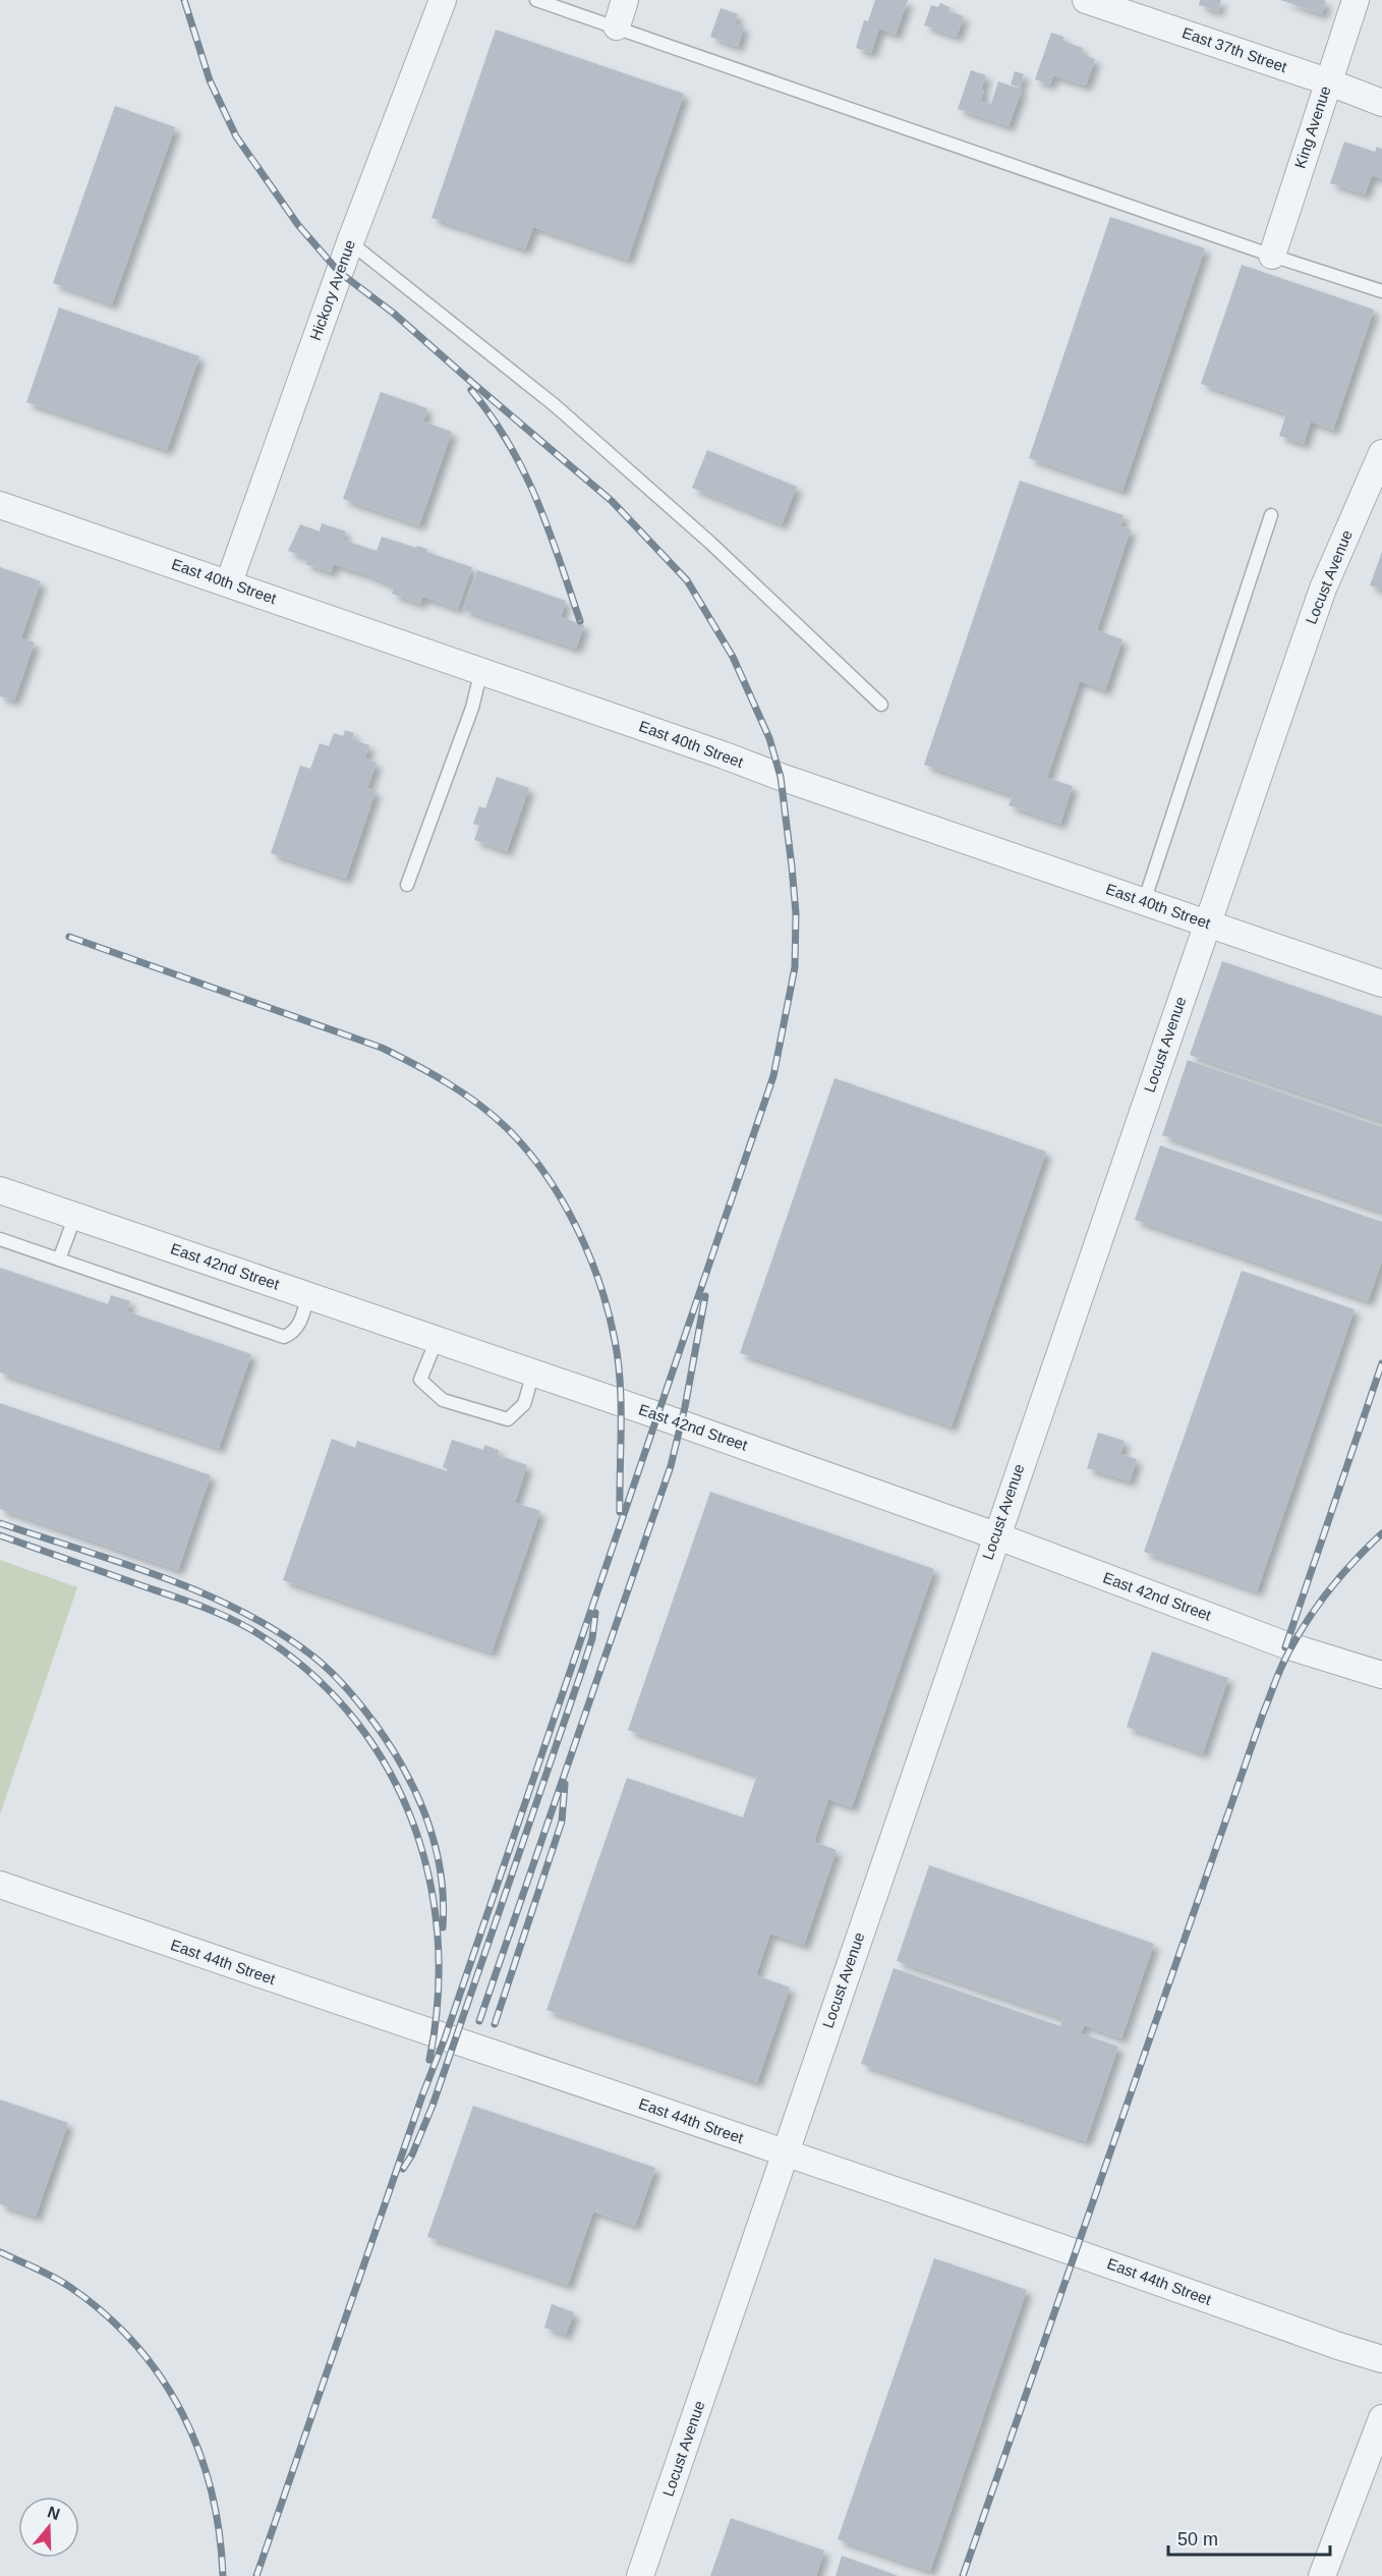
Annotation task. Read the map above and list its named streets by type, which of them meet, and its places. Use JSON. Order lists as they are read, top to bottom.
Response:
{
  "streets": {
    "street": [
      "East 37th Street",
      "King Avenue",
      "Hickory Avenue",
      "Locust Avenue",
      "East 40th Street",
      "East 42nd Street",
      "East 44th Street"
    ]
  },
  "crossings": [
    ["East 37th Street", "King Avenue"],
    ["Hickory Avenue", "East 40th Street"],
    ["Locust Avenue", "East 40th Street"],
    ["Locust Avenue", "East 42nd Street"],
    ["Locust Avenue", "East 44th Street"]
  ],
  "scale_bar": "50 m",
  "north": "top"
}
